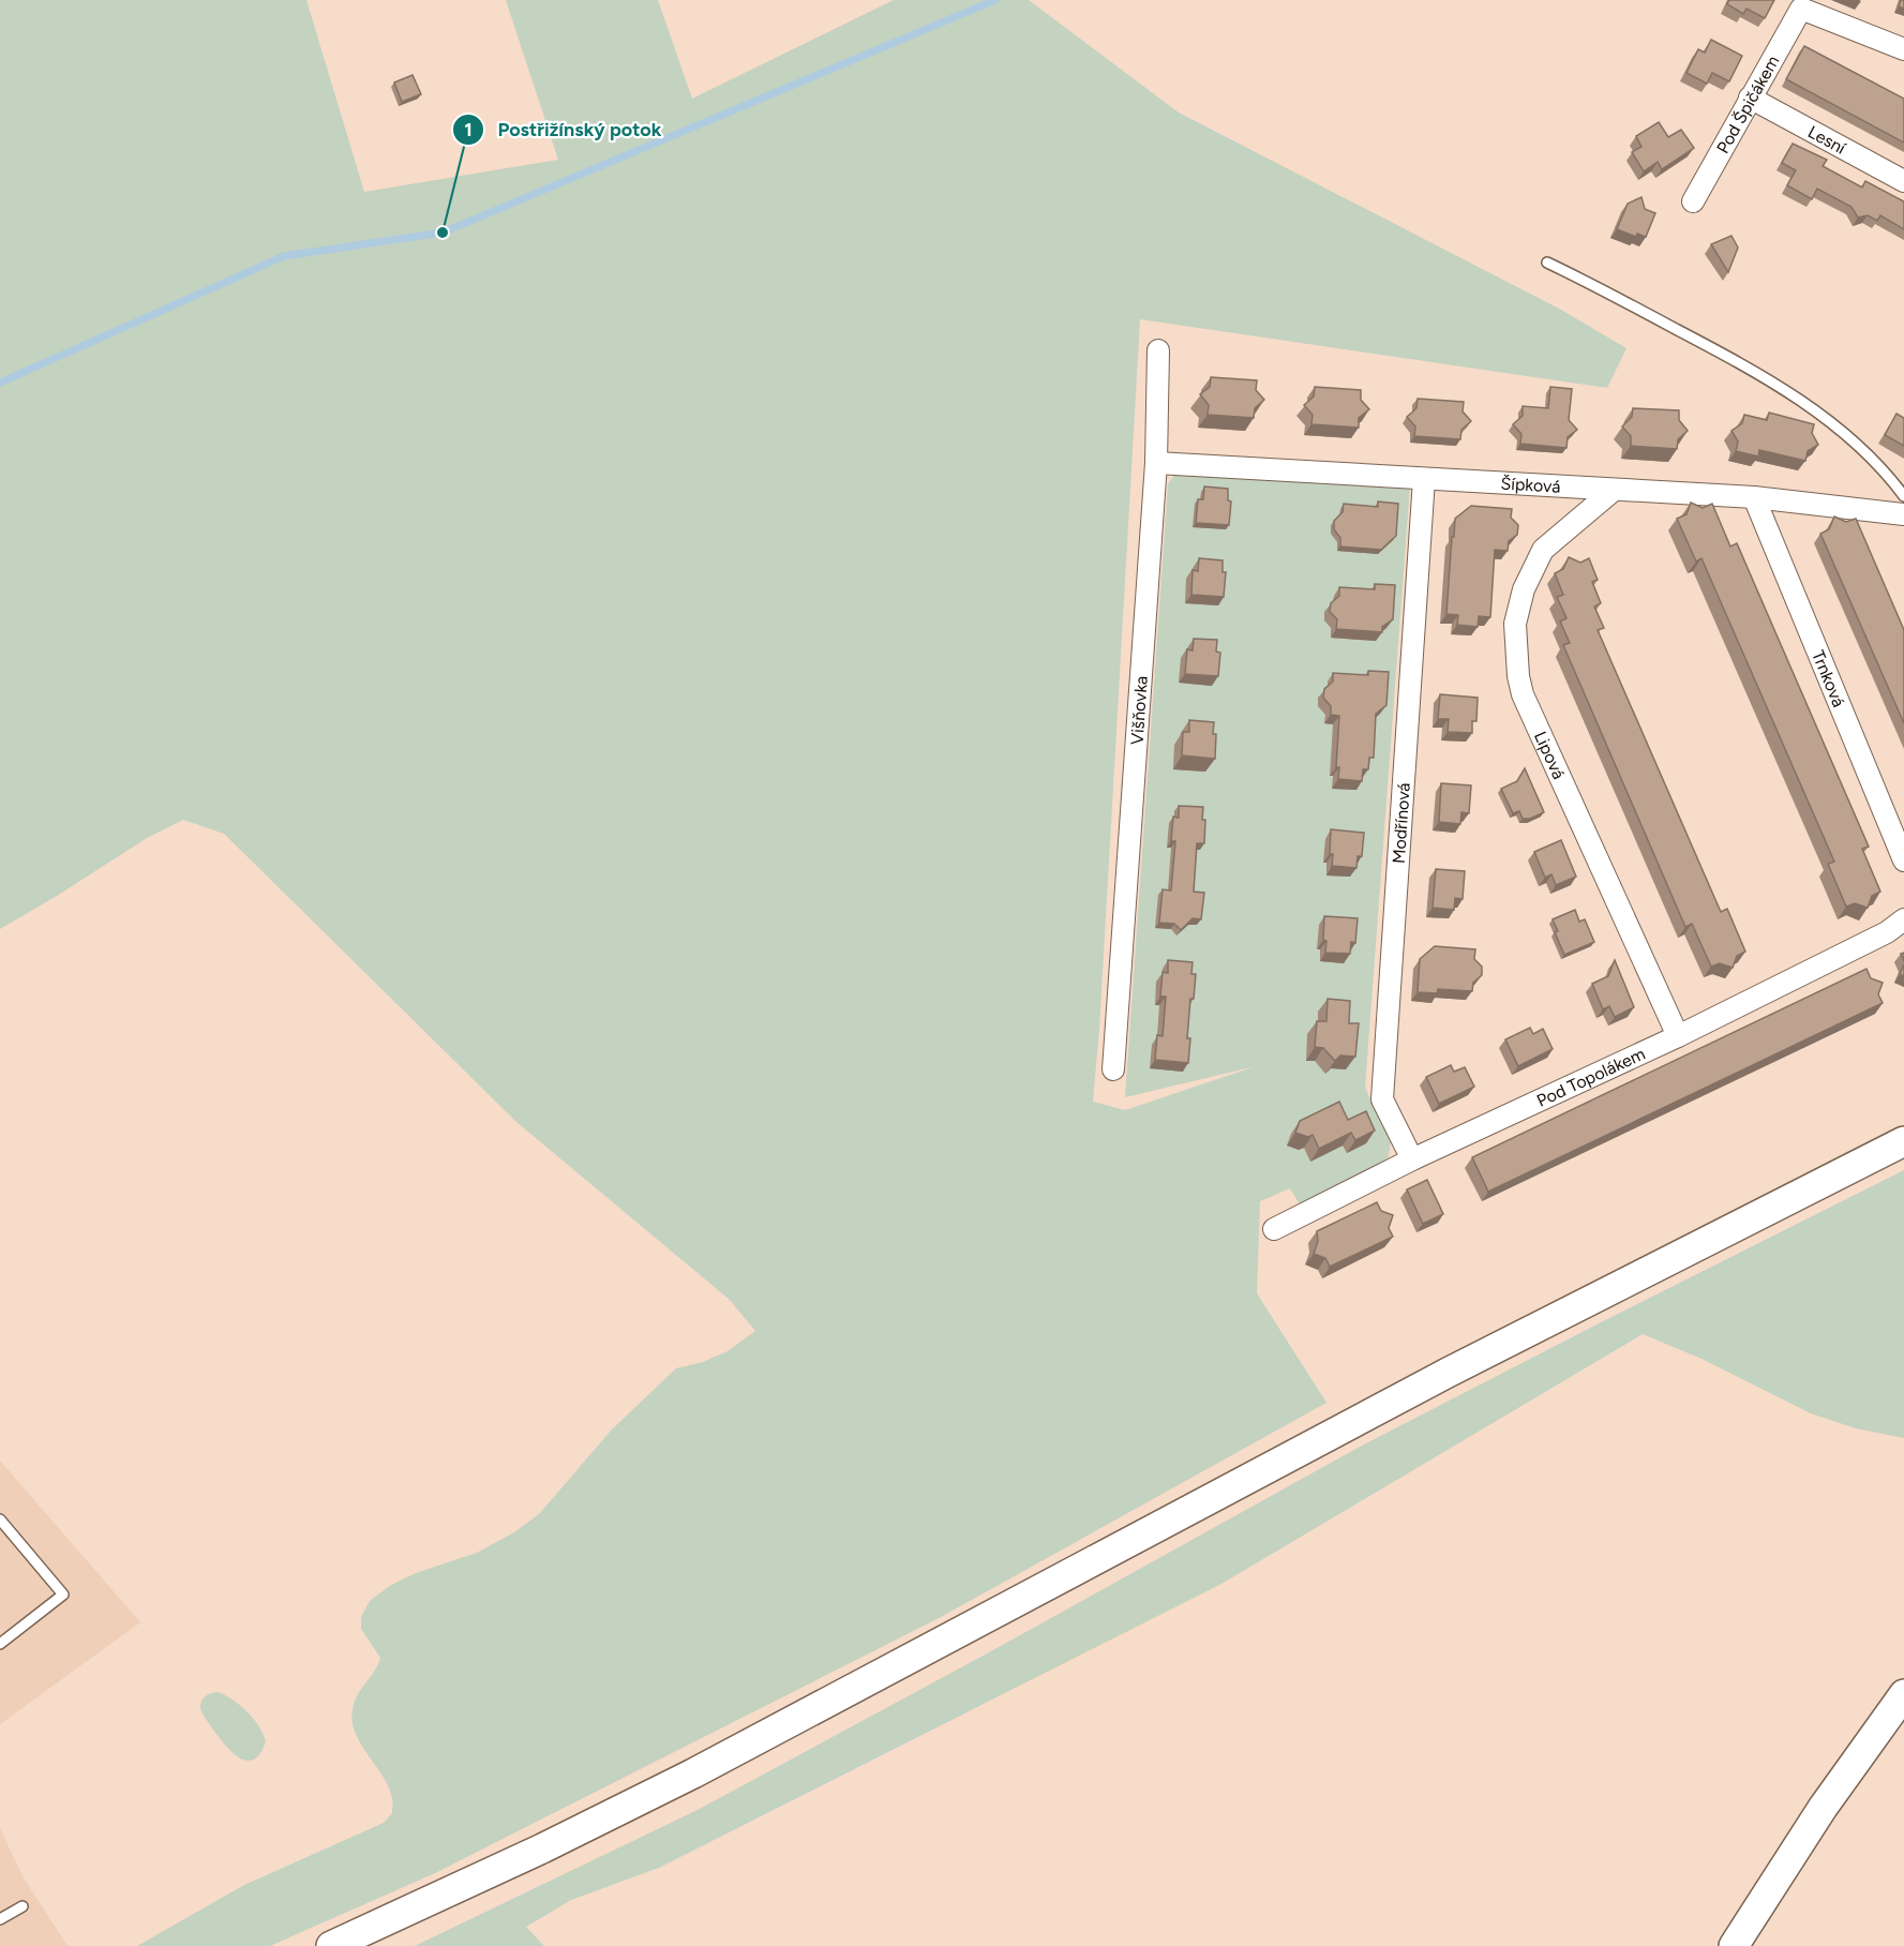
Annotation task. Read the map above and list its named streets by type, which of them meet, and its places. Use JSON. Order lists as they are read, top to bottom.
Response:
{
  "streets": {
    "street": [
      "Pod Špičákem",
      "Lesní",
      "Šípková",
      "Trnková",
      "Višňovka",
      "Lipová",
      "Modřínová",
      "Pod Topolákem"
    ]
  },
  "crossings": [
    ["Pod Špičákem", "Lesní"],
    ["Šípková", "Trnková"],
    ["Šípková", "Višňovka"],
    ["Šípková", "Lipová"],
    ["Šípková", "Modřínová"],
    ["Lipová", "Pod Topolákem"],
    ["Modřínová", "Pod Topolákem"]
  ],
  "places": ["Postřižínský potok"]
}
